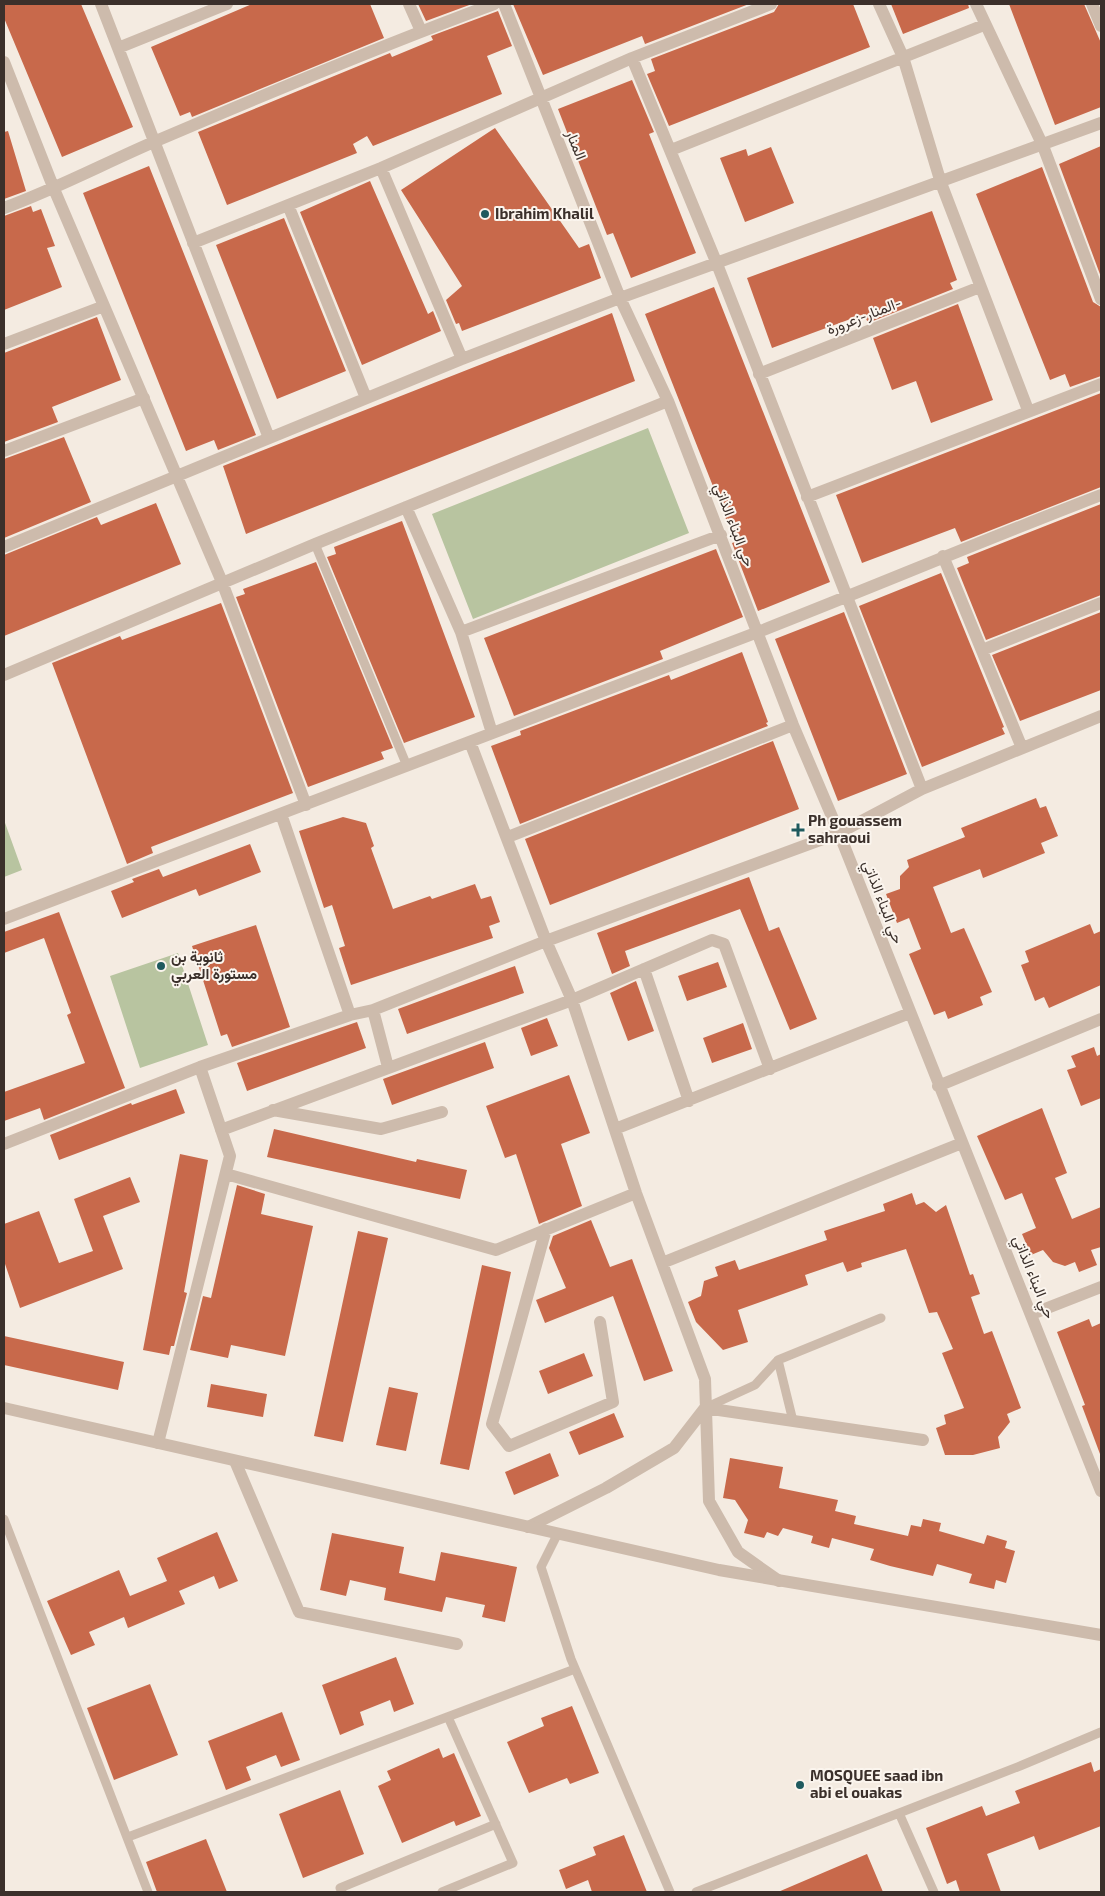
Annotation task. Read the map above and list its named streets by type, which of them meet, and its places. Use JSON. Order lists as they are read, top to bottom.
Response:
{
  "streets": {
    "street": ["المنار", "المنار-زعرورة-", "حي البناء الذاتي"]
  },
  "crossings": [
    ["المنار", "حي البناء الذاتي"]
  ],
  "places": {
    "other": ["Ibrahim Khalil", "ثانوية بن مستورة العربي", "MOSQUEE saad ibn abi el ouakas"],
    "health": ["Ph gouassem sahraoui"]
  }
}
